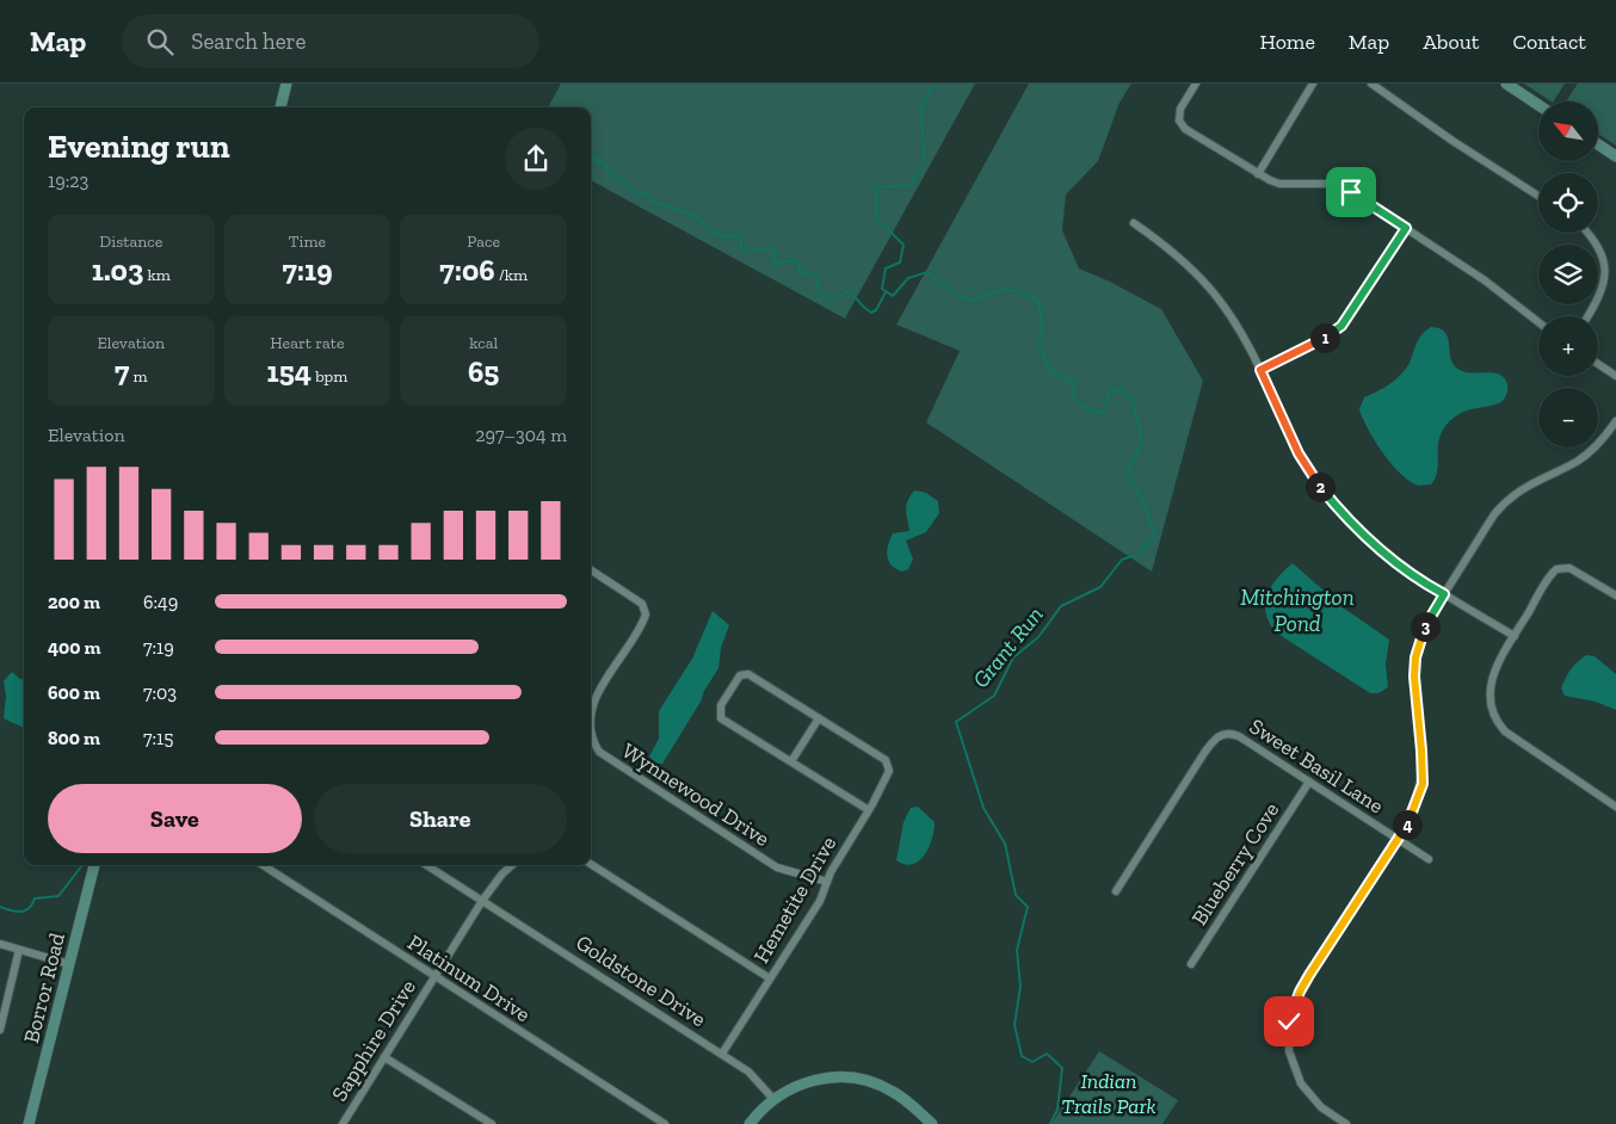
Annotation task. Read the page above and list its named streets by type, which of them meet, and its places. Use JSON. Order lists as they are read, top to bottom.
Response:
{
  "streets": {
    "street": [
      "Sweet Basil Lane",
      "Wynnewood Drive",
      "Blueberry Cove",
      "Hemetite Drive",
      "Platinum Drive",
      "Goldstone Drive",
      "Borror Road",
      "Sapphire Drive"
    ]
  },
  "crossings": [
    ["Sweet Basil Lane", "Blueberry Cove"],
    ["Wynnewood Drive", "Hemetite Drive"],
    ["Hemetite Drive", "Goldstone Drive"],
    ["Platinum Drive", "Sapphire Drive"],
    ["Goldstone Drive", "Sapphire Drive"]
  ],
  "water": ["Mitchington Pond", "Grant Run"],
  "parks": ["Indian Trails Park"],
  "north": "top left",
  "page": {
    "header": "Map",
    "search": "Search here",
    "nav": [
      "Home",
      "Map",
      "About",
      "Contact"
    ],
    "map_buttons": ["+", "−"],
    "heading": ["Evening run", "19:23"],
    "stats": [
      ["Distance", "1.03 km"],
      ["Time", "7:19"],
      ["Pace", "7:06 /km"],
      ["Elevation", "7 m"],
      ["Heart rate", "154 bpm"],
      ["kcal", "65"]
    ],
    "pins": [
      "1",
      "2",
      "3",
      "4"
    ],
    "chart": ["Elevation", "297–304 m"],
    "list": [
      {
        "name": "200 m",
        "note": "6:49"
      },
      {
        "name": "400 m",
        "note": "7:19"
      },
      {
        "name": "600 m",
        "note": "7:03"
      },
      {
        "name": "800 m",
        "note": "7:15"
      }
    ],
    "buttons": ["Save", "Share"]
  }
}
